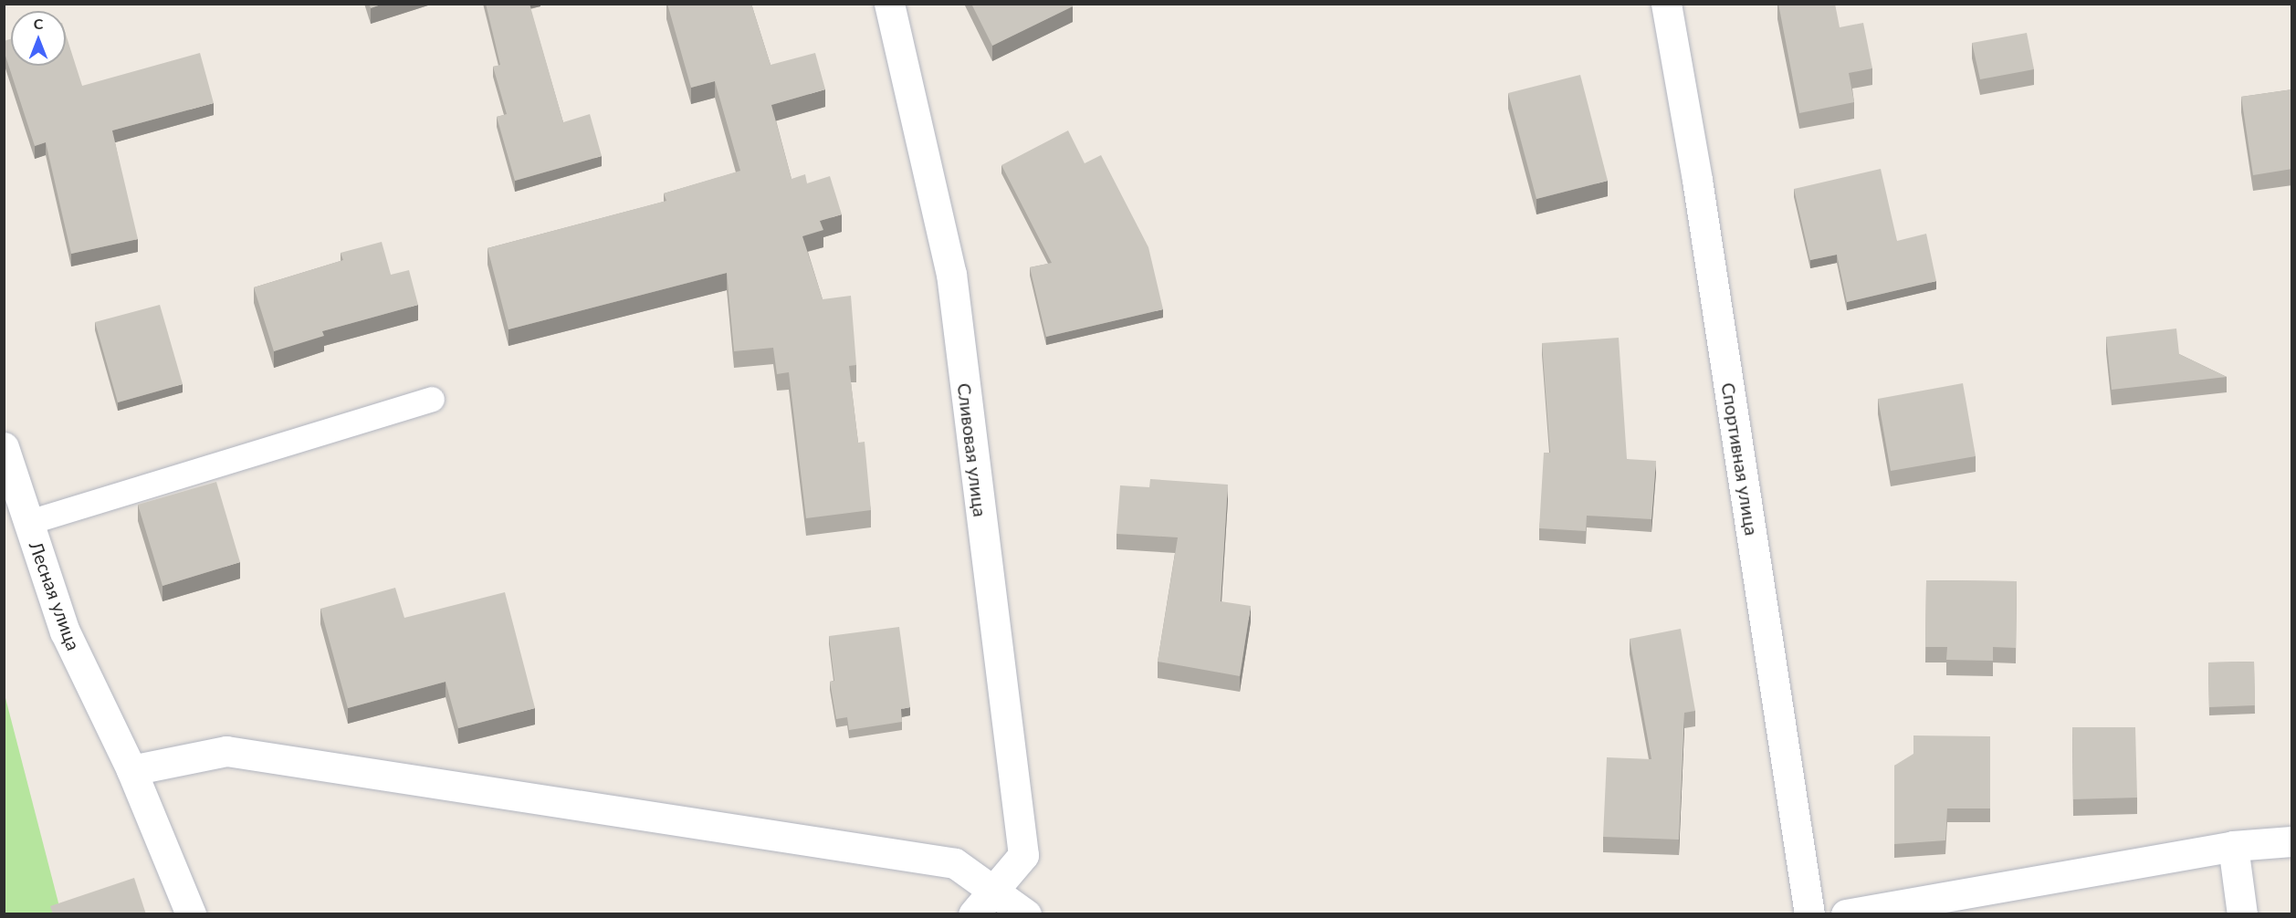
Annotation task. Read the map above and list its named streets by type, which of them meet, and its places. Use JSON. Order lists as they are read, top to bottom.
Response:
{
  "streets": {
    "street": ["Сливовая улица", "Спортивная улица", "Лесная улица"]
  },
  "north": "top"
}
